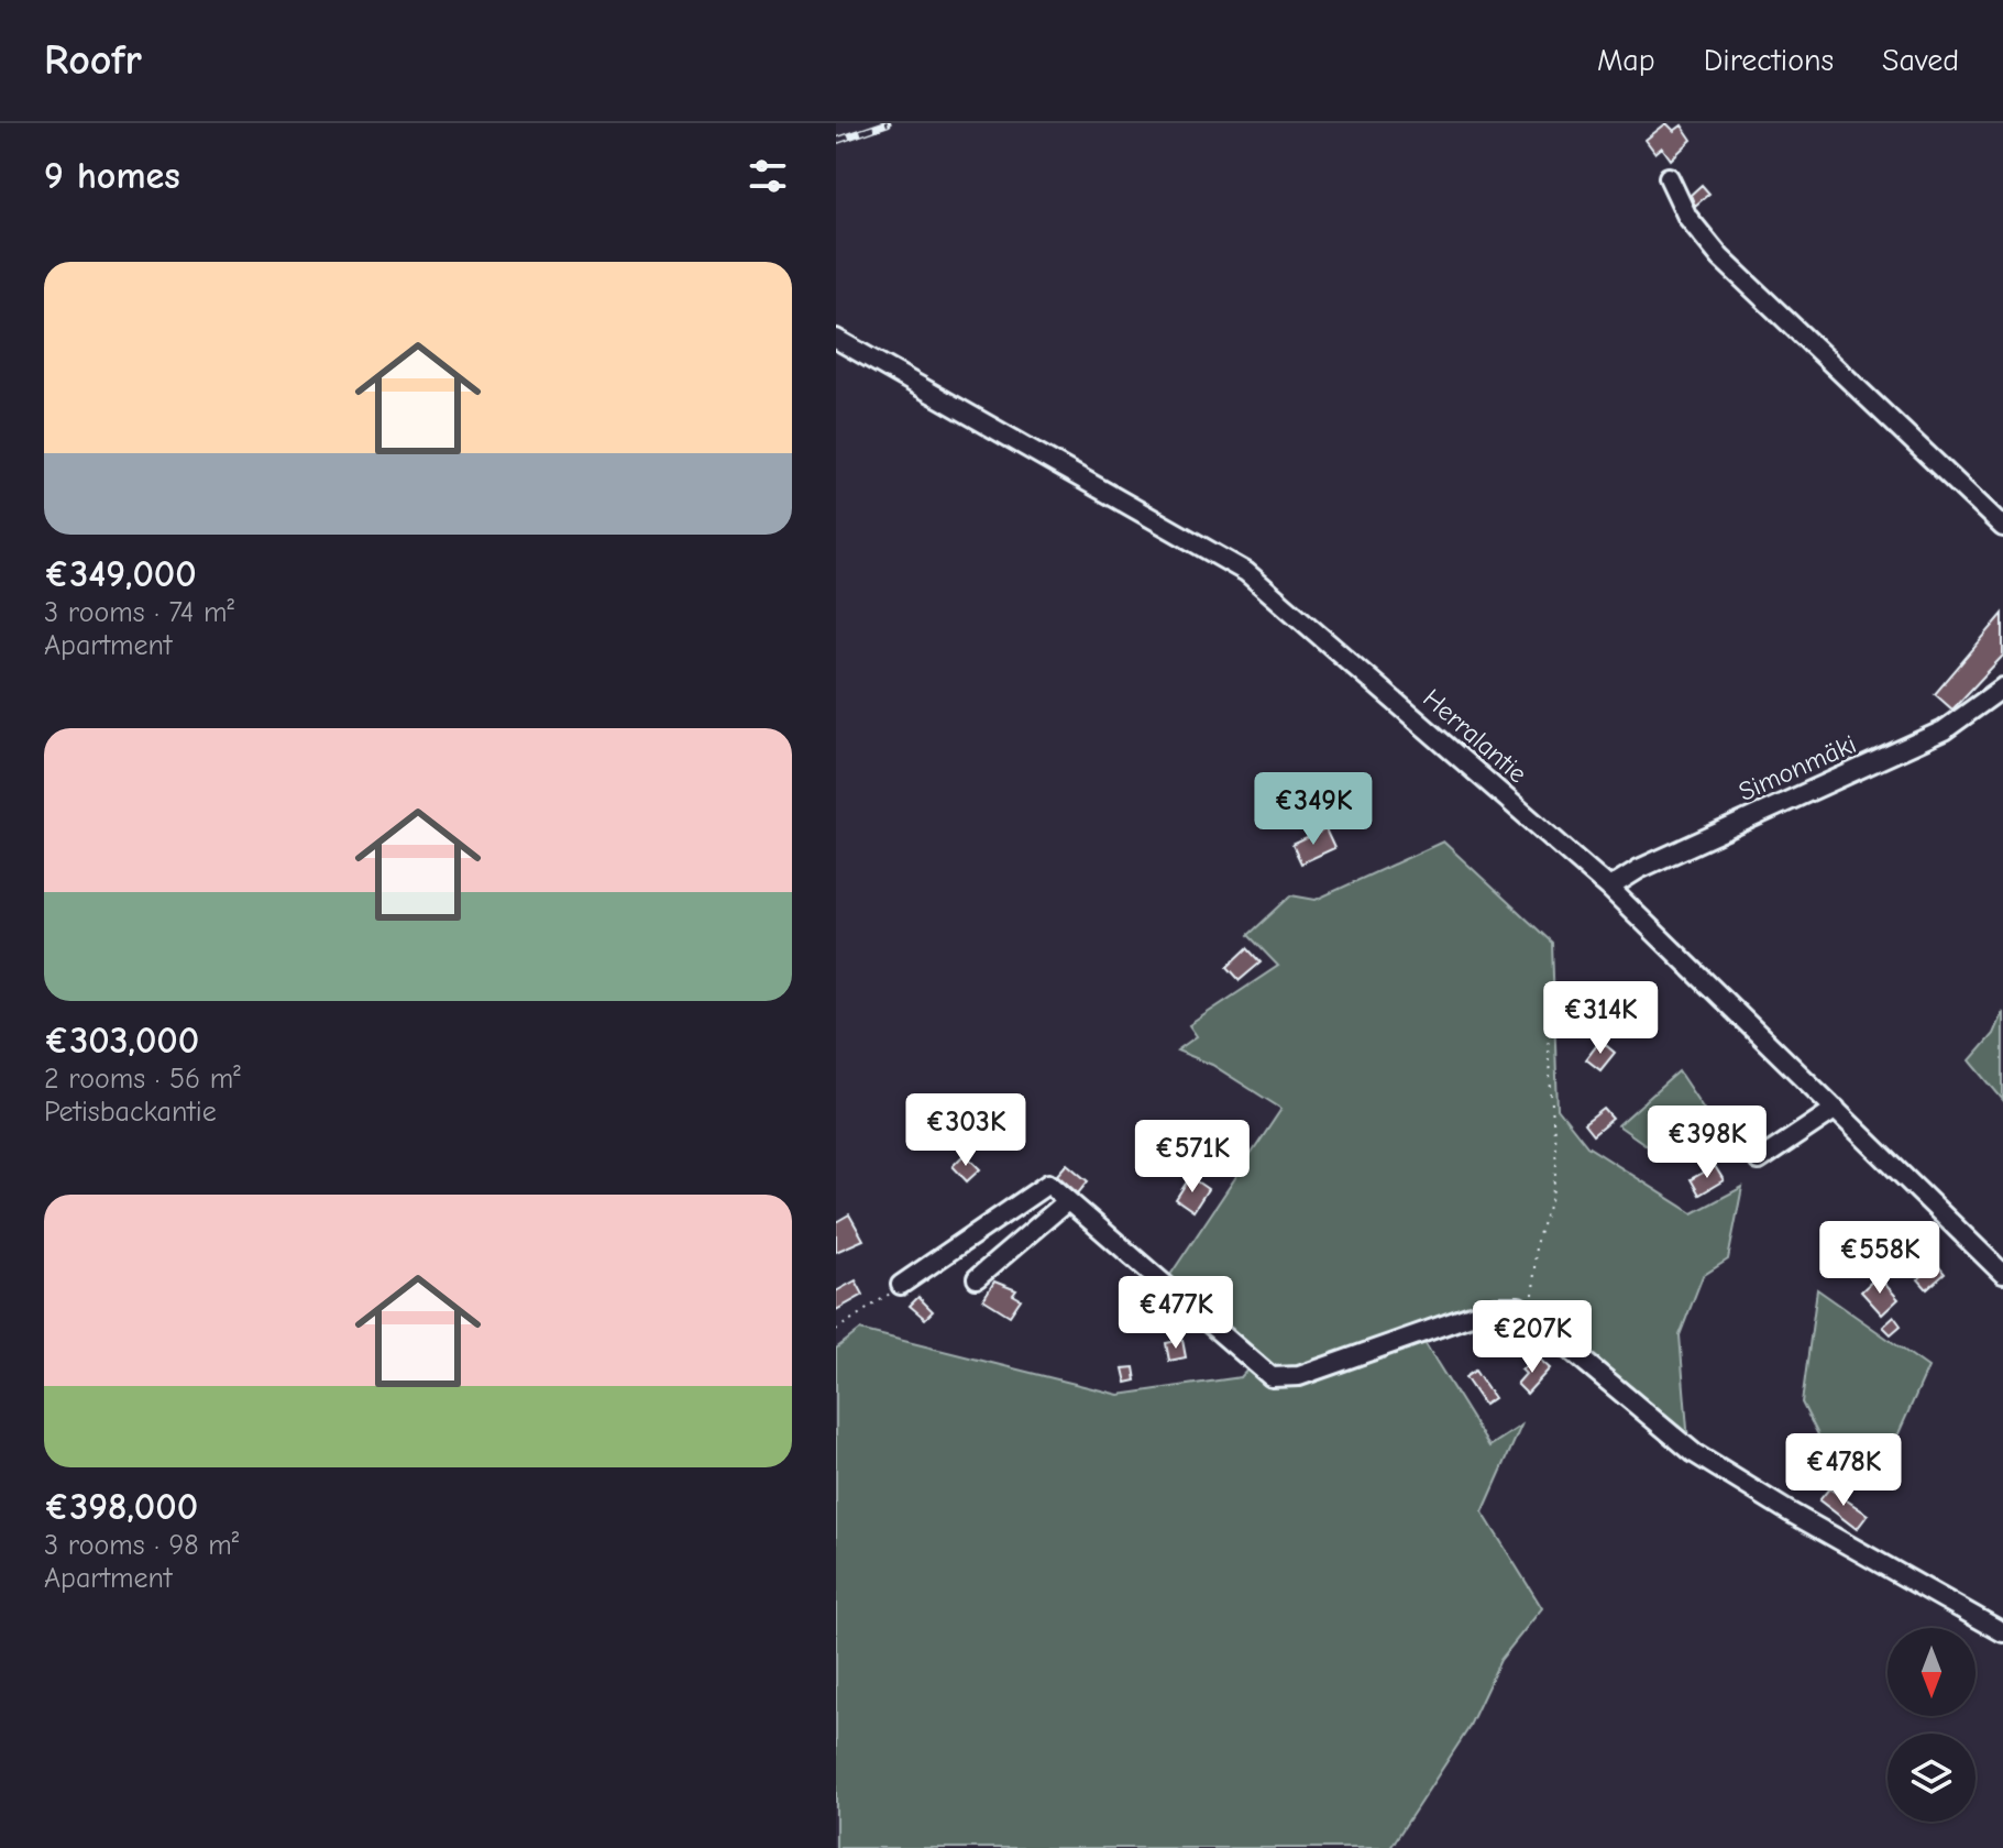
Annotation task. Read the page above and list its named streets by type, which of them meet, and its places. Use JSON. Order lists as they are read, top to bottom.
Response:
{
  "streets": {
    "street": ["Herralantie", "Simonmäki"]
  },
  "crossings": [
    ["Herralantie", "Simonmäki"]
  ],
  "north": "bottom",
  "page": {
    "header": "Roofr",
    "nav": ["Map", "Directions", "Saved"],
    "heading": "9 homes",
    "list": [
      {
        "name": "€349,000",
        "note": "3 rooms · 74 m² · Apartment"
      },
      {
        "name": "€303,000",
        "note": "2 rooms · 56 m² · Petisbackantie"
      },
      {
        "name": "€398,000",
        "note": "3 rooms · 98 m² · Apartment"
      }
    ],
    "price": [
      "€349K",
      "€314K",
      "€303K",
      "€398K",
      "€571K",
      "€558K",
      "€477K",
      "€207K",
      "€478K"
    ]
  }
}
